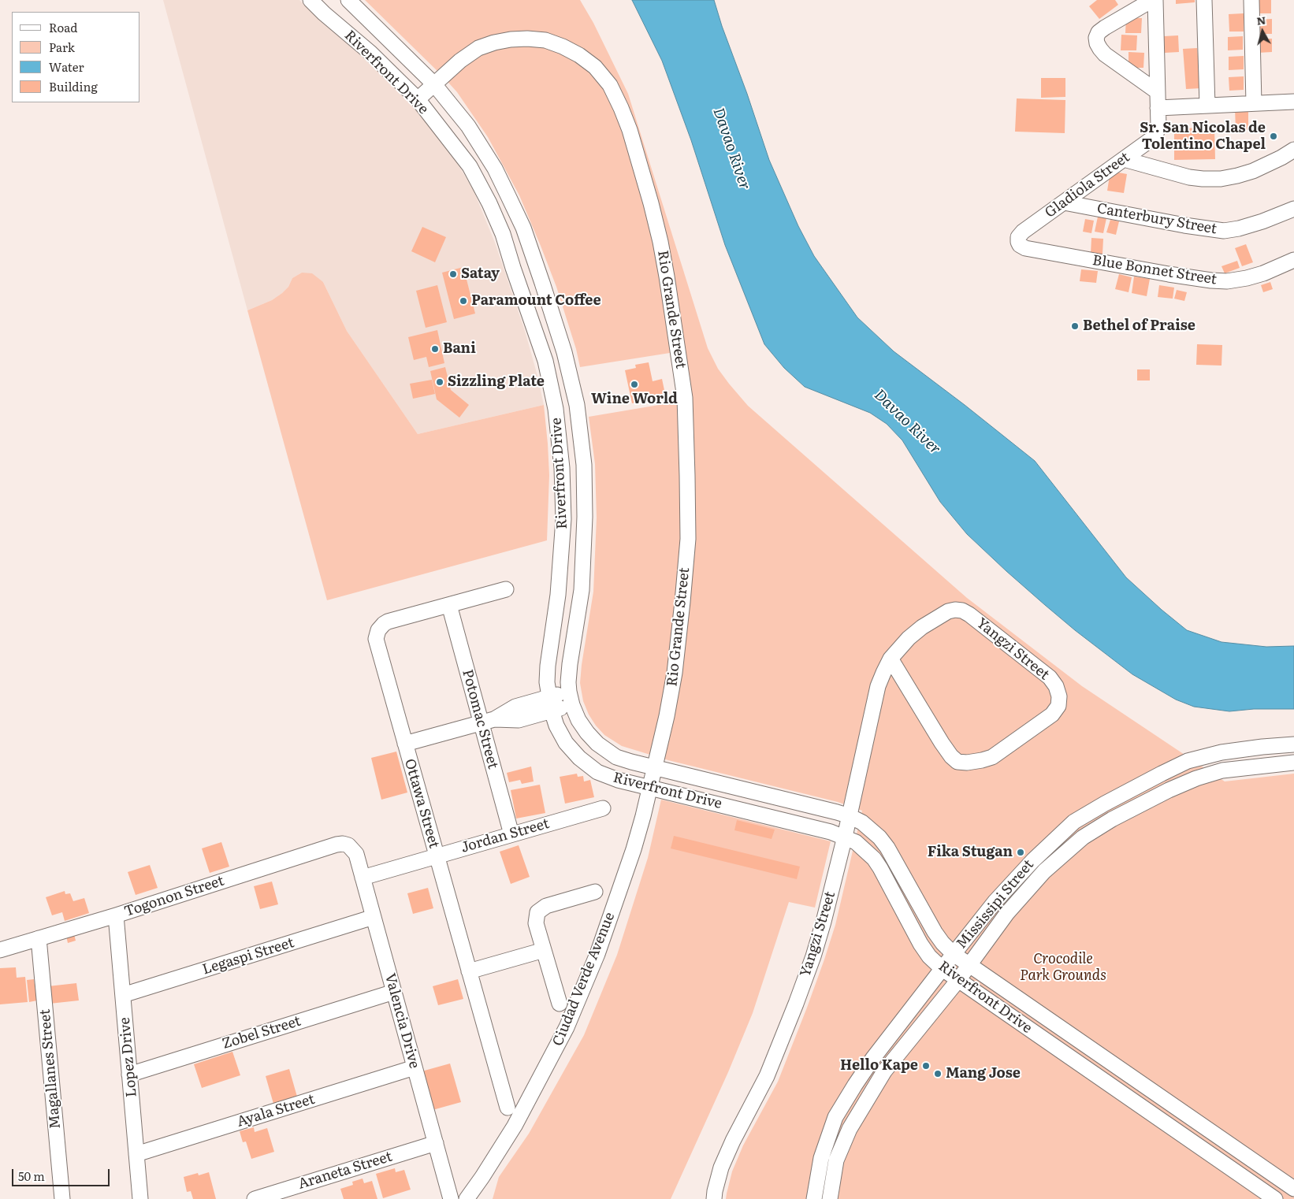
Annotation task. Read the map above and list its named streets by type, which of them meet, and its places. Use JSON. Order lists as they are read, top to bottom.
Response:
{
  "streets": {
    "street": [
      "Riverfront Drive",
      "Gladiola Street",
      "Canterbury Street",
      "Blue Bonnet Street",
      "Rio Grande Street",
      "Yangzi Street",
      "Potomac Street",
      "Ottawa Street",
      "Jordan Street",
      "Togonon Street",
      "Mississipi Street",
      "Legaspi Street",
      "Ciudad Verde Avenue",
      "Valencia Drive",
      "Zobel Street",
      "Lopez Drive",
      "Magallanes Street",
      "Ayala Street",
      "Araneta Street"
    ]
  },
  "crossings": [
    ["Riverfront Drive", "Rio Grande Street"],
    ["Riverfront Drive", "Yangzi Street"],
    ["Riverfront Drive", "Mississipi Street"],
    ["Riverfront Drive", "Ciudad Verde Avenue"],
    ["Gladiola Street", "Canterbury Street"],
    ["Gladiola Street", "Blue Bonnet Street"],
    ["Rio Grande Street", "Ciudad Verde Avenue"],
    ["Potomac Street", "Ottawa Street"],
    ["Potomac Street", "Jordan Street"],
    ["Ottawa Street", "Jordan Street"],
    ["Jordan Street", "Valencia Drive"],
    ["Togonon Street", "Valencia Drive"],
    ["Togonon Street", "Lopez Drive"],
    ["Togonon Street", "Magallanes Street"],
    ["Legaspi Street", "Valencia Drive"],
    ["Legaspi Street", "Lopez Drive"],
    ["Valencia Drive", "Zobel Street"],
    ["Valencia Drive", "Ayala Street"],
    ["Valencia Drive", "Araneta Street"],
    ["Zobel Street", "Lopez Drive"],
    ["Lopez Drive", "Ayala Street"]
  ],
  "water": ["Davao River"],
  "parks": ["Crocodile Park Grounds"],
  "places": [
    "Sr. San Nicolas de Tolentino Chapel",
    "Satay",
    "Paramount Coffee",
    "Bethel of Praise",
    "Bani",
    "Sizzling Plate",
    "Wine World",
    "Fika Stugan",
    "Hello Kape",
    "Mang Jose"
  ],
  "legend": [
    "Road",
    "Park",
    "Water",
    "Building"
  ],
  "scale_bar": "50 m",
  "north": "top"
}
